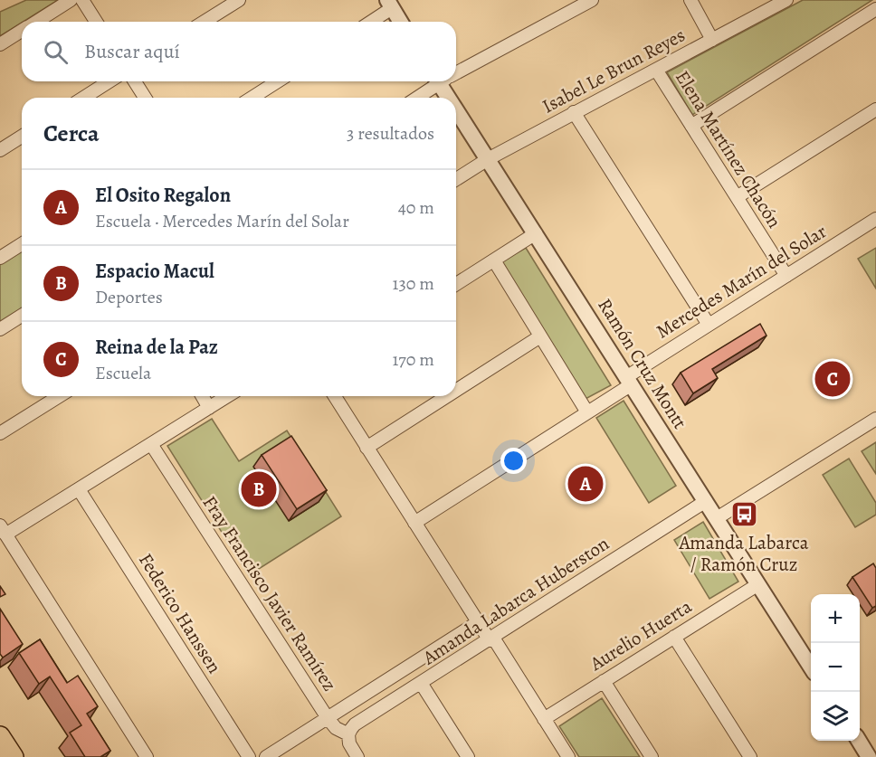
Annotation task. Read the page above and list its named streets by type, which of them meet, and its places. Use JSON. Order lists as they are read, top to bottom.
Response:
{
  "streets": {
    "street": [
      "Isabel Le Brun Reyes",
      "Elena Martínez Chacón",
      "Mercedes Marín del Solar",
      "Ramón Cruz Montt",
      "Fray Francisco Javier Ramírez",
      "Amanda Labarca Huberston",
      "Federico Hanssen",
      "Aurelio Huerta"
    ]
  },
  "crossings": [
    ["Isabel Le Brun Reyes", "Elena Martínez Chacón"],
    ["Isabel Le Brun Reyes", "Ramón Cruz Montt"],
    ["Elena Martínez Chacón", "Mercedes Marín del Solar"],
    ["Mercedes Marín del Solar", "Ramón Cruz Montt"],
    ["Ramón Cruz Montt", "Amanda Labarca Huberston"],
    ["Ramón Cruz Montt", "Aurelio Huerta"],
    ["Fray Francisco Javier Ramírez", "Amanda Labarca Huberston"]
  ],
  "places": {
    "bus stop": ["Amanda Labarca / Ramón Cruz"]
  },
  "page": {
    "search": "Buscar aquí",
    "heading": ["Cerca", "3 resultados"],
    "list": [
      {
        "mark": "A",
        "name": "El Osito Regalon",
        "note": "Escuela · Mercedes Marín del Solar",
        "value": "40 m"
      },
      {
        "mark": "B",
        "name": "Espacio Macul",
        "note": "Deportes",
        "value": "130 m"
      },
      {
        "mark": "C",
        "name": "Reina de la Paz",
        "note": "Escuela",
        "value": "170 m"
      }
    ],
    "pins": ["C", "A", "B"],
    "map_buttons": ["+", "−"]
  }
}
